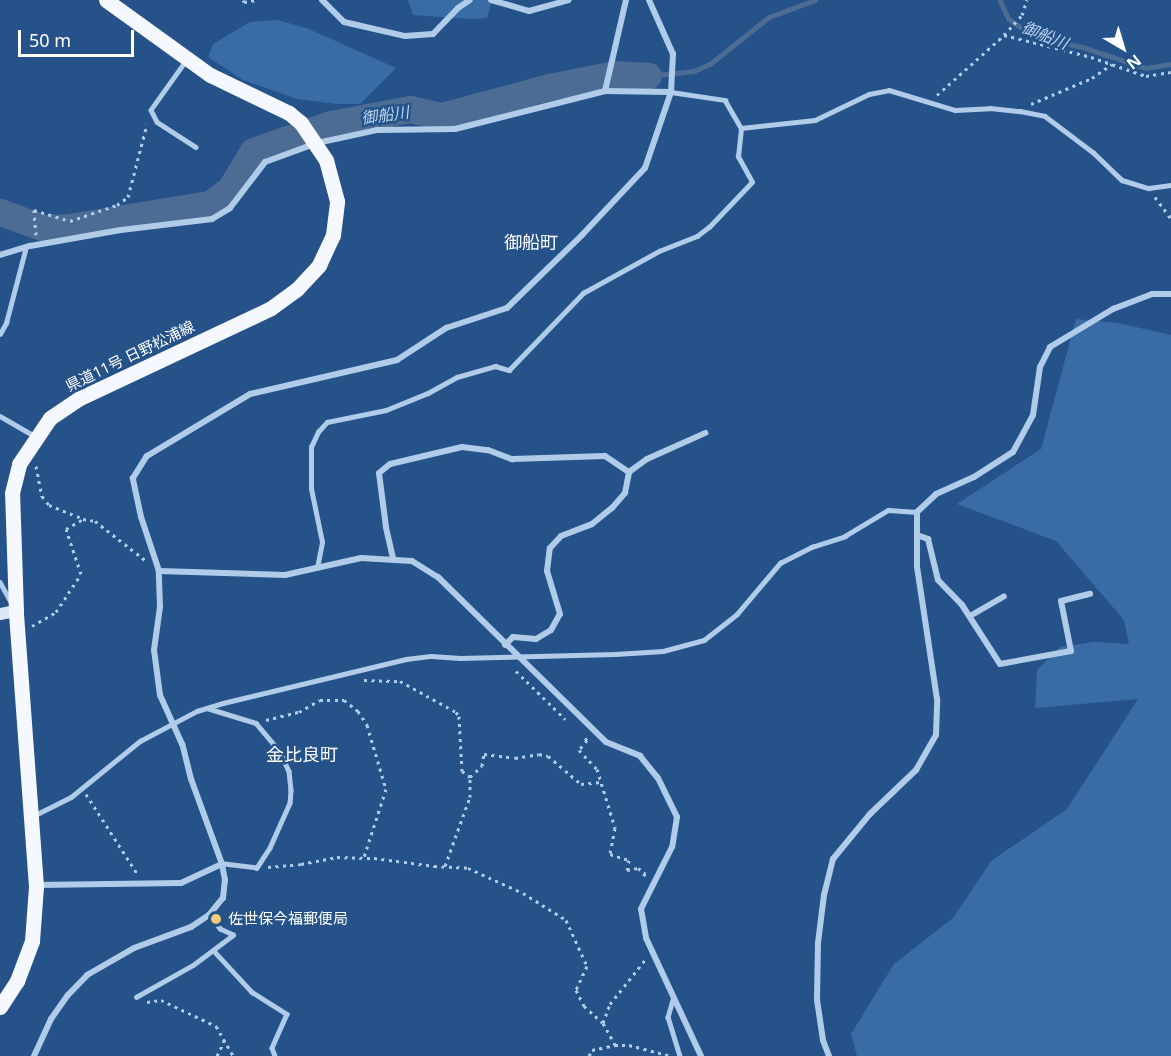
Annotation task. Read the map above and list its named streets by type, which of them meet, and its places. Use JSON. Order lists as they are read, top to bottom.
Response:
{
  "streets": {
    "main road": ["県道11号 日野松浦線"]
  },
  "districts": ["御船町", "金比良町"],
  "water": ["御船川"],
  "places": ["佐世保今福郵便局"],
  "scale_bar": "50 m",
  "north": "bottom right"
}
